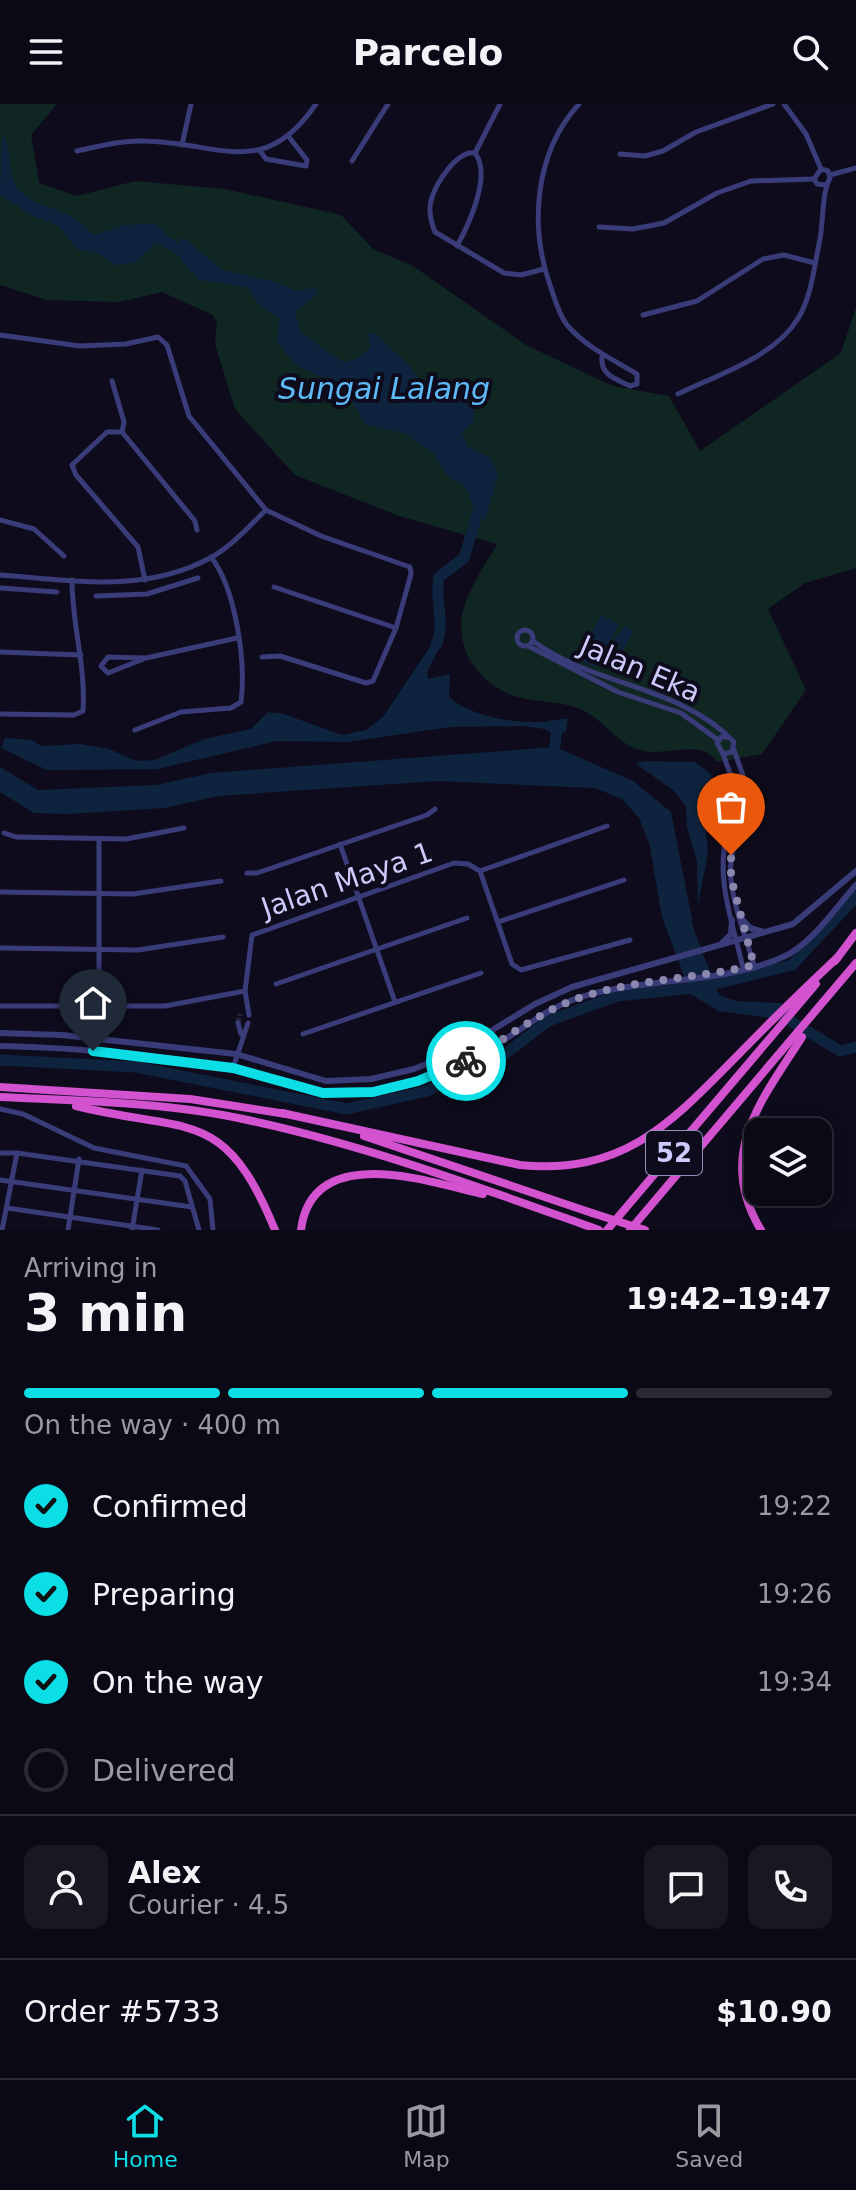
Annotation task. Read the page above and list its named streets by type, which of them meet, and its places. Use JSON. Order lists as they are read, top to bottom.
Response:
{
  "streets": {
    "highway": ["52"],
    "street": ["Jalan Eka", "Jalan Maya 1"]
  },
  "water": ["Sungai Lalang"],
  "page": {
    "header": "Parcelo",
    "heading": ["3 min", "Arriving in", "19:42–19:47"],
    "panel": [
      "Alex",
      "Courier · 4.5",
      "Order #5733",
      "$10.90"
    ],
    "bar": "On the way · 400 m",
    "list": [
      ["Confirmed", "19:22"],
      ["Preparing", "19:26"],
      ["On the way", "19:34"],
      "Delivered"
    ],
    "tabs": ["Home", "Map", "Saved"]
  }
}
